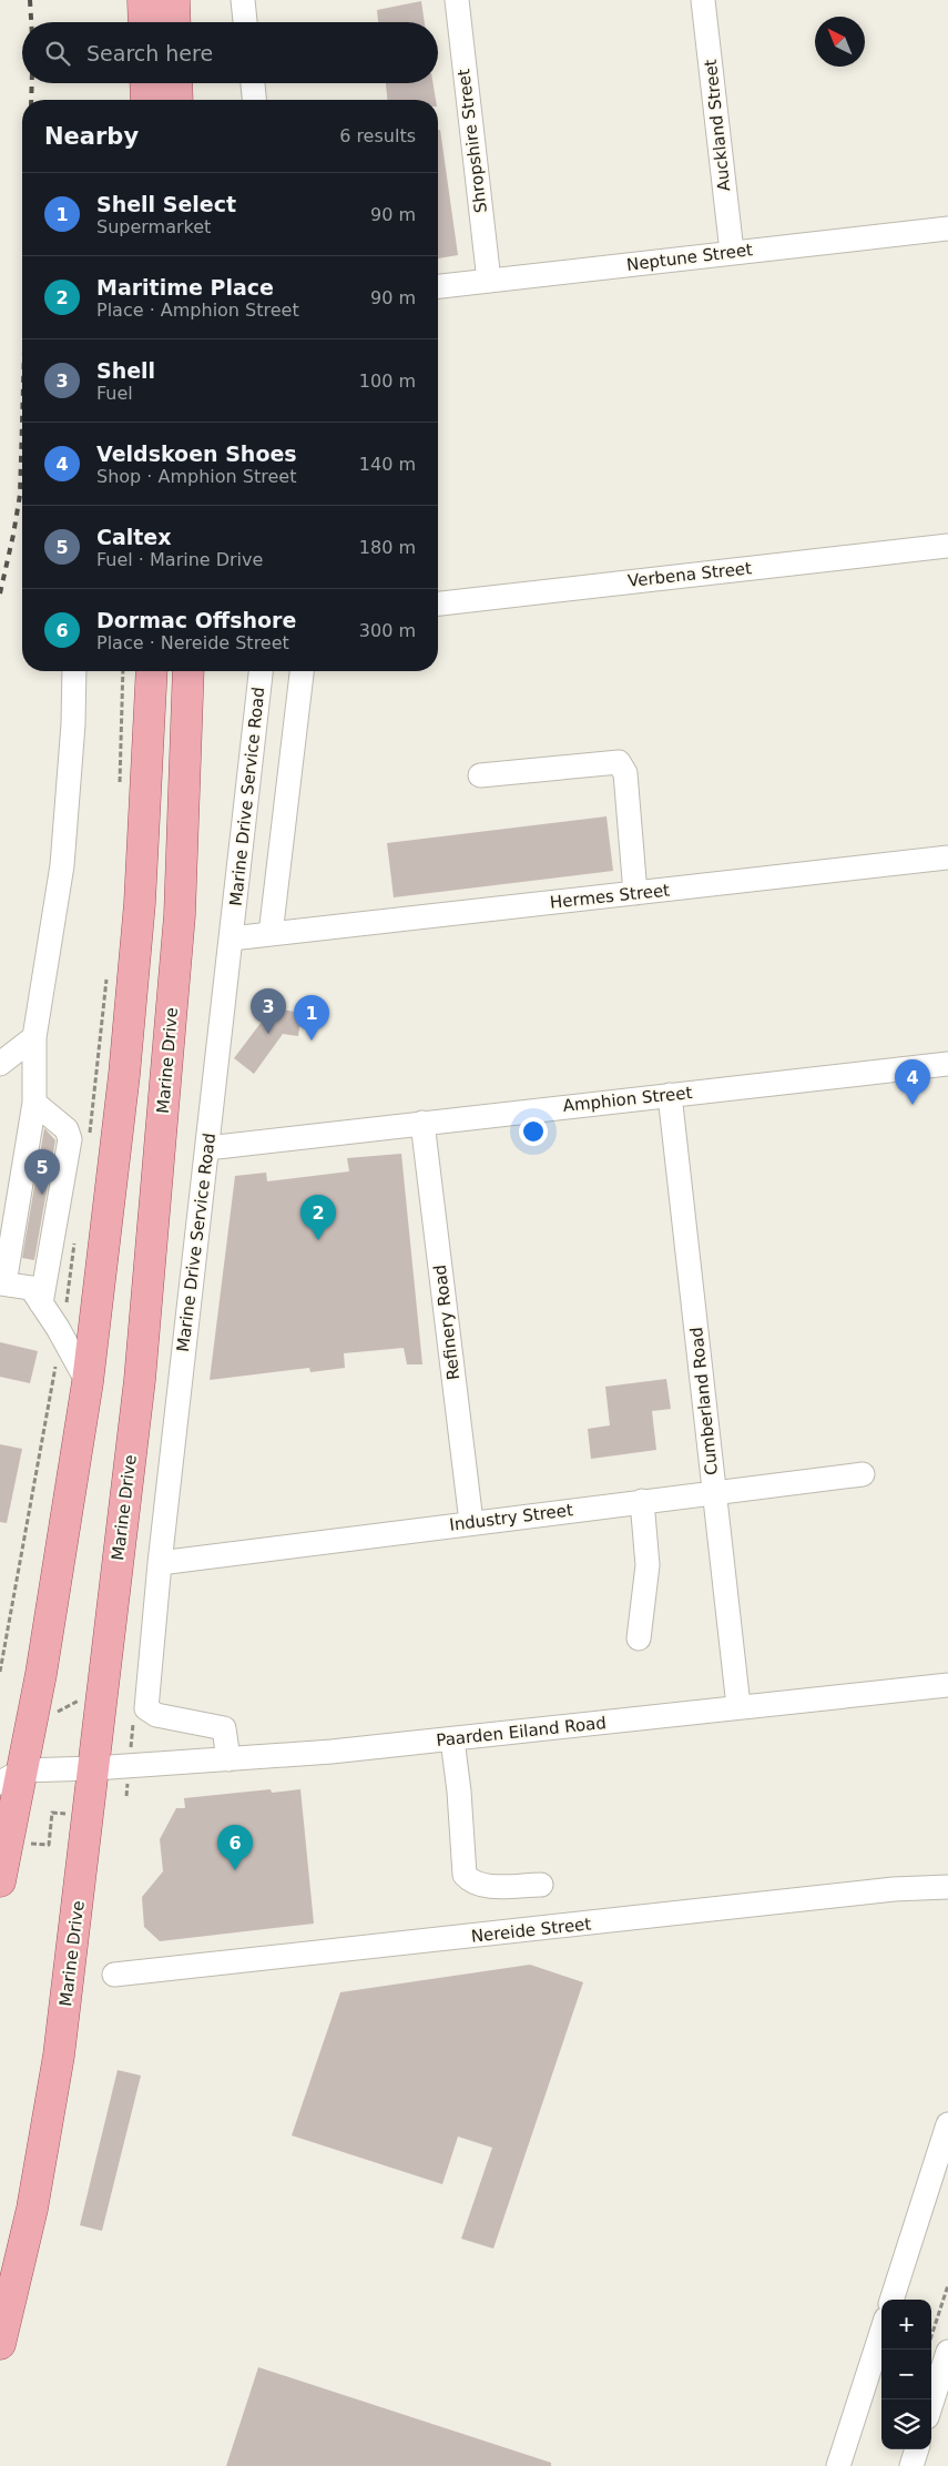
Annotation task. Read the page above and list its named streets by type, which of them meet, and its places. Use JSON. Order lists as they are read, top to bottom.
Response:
{
  "streets": {
    "main road": ["Marine Drive"],
    "street": [
      "Auckland Street",
      "Shropshire Street",
      "Neptune Street",
      "Verbena Street",
      "Marine Drive Service Road",
      "Hermes Street",
      "Amphion Street",
      "Refinery Road",
      "Cumberland Road",
      "Industry Street",
      "Paarden Eiland Road",
      "Nereide Street"
    ]
  },
  "crossings": [
    ["Auckland Street", "Neptune Street"],
    ["Shropshire Street", "Neptune Street"],
    ["Marine Drive Service Road", "Hermes Street"],
    ["Marine Drive Service Road", "Amphion Street"],
    ["Marine Drive Service Road", "Industry Street"],
    ["Marine Drive Service Road", "Paarden Eiland Road"],
    ["Marine Drive", "Paarden Eiland Road"],
    ["Amphion Street", "Refinery Road"],
    ["Amphion Street", "Cumberland Road"],
    ["Refinery Road", "Industry Street"],
    ["Cumberland Road", "Industry Street"],
    ["Cumberland Road", "Paarden Eiland Road"]
  ],
  "north": "top left",
  "page": {
    "search": "Search here",
    "heading": ["Nearby", "6 results"],
    "list": [
      {
        "mark": "1",
        "name": "Shell Select",
        "note": "Supermarket",
        "value": "90 m"
      },
      {
        "mark": "2",
        "name": "Maritime Place",
        "note": "Place · Amphion Street",
        "value": "90 m"
      },
      {
        "mark": "3",
        "name": "Shell",
        "note": "Fuel",
        "value": "100 m"
      },
      {
        "mark": "4",
        "name": "Veldskoen Shoes",
        "note": "Shop · Amphion Street",
        "value": "140 m"
      },
      {
        "mark": "5",
        "name": "Caltex",
        "note": "Fuel · Marine Drive",
        "value": "180 m"
      },
      {
        "mark": "6",
        "name": "Dormac Offshore",
        "note": "Place · Nereide Street",
        "value": "300 m"
      }
    ],
    "pins": [
      "3",
      "1",
      "4",
      "5",
      "2",
      "6"
    ],
    "map_buttons": ["+", "−"]
  }
}
